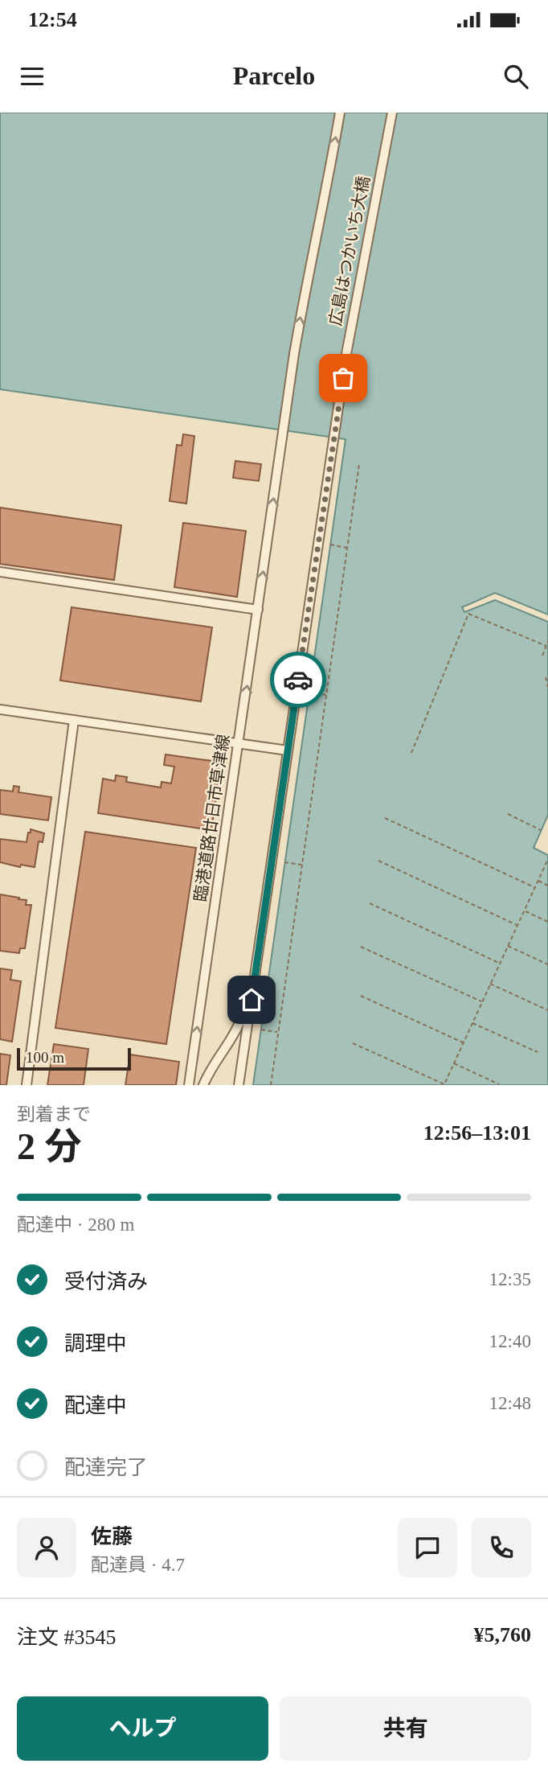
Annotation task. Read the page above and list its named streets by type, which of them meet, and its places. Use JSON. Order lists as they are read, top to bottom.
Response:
{
  "streets": {
    "street": ["広島はつかいち大橋", "臨港道路廿日市草津線"]
  },
  "crossings": [
    ["広島はつかいち大橋", "臨港道路廿日市草津線"]
  ],
  "scale_bar": "100 m",
  "page": {
    "status": "12:54",
    "header": "Parcelo",
    "scale": "100 m",
    "heading": ["2 分", "到着まで", "12:56–13:01"],
    "panel": [
      "佐藤",
      "配達員 · 4.7",
      "注文 #3545",
      "¥5,760"
    ],
    "bar": "配達中 · 280 m",
    "list": [
      ["受付済み", "12:35"],
      ["調理中", "12:40"],
      ["配達中", "12:48"],
      "配達完了"
    ],
    "buttons": ["ヘルプ", "共有"]
  }
}
